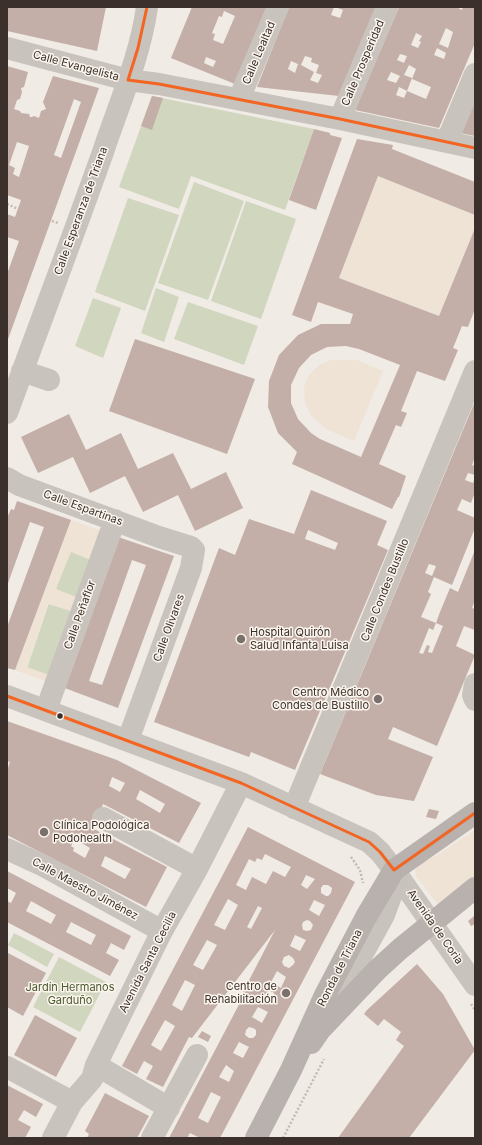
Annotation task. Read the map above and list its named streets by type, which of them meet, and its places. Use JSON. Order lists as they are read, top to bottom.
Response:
{
  "streets": {
    "main road": ["Ronda de Triana"],
    "street": [
      "Calle Lealtad",
      "Calle Prosperidad",
      "Calle Evangelista",
      "Calle Esperanza de Triana",
      "Calle Espartinas",
      "Calle Condes Bustillo",
      "Calle Peñaflor",
      "Calle Olivares",
      "Calle Maestro Jiménez",
      "Avenida de Coria",
      "Avenida Santa Cecilia"
    ]
  },
  "crossings": [
    ["Calle Lealtad", "Calle Evangelista"],
    ["Calle Prosperidad", "Calle Evangelista"],
    ["Calle Evangelista", "Calle Esperanza de Triana"],
    ["Calle Espartinas", "Calle Peñaflor"],
    ["Calle Espartinas", "Calle Olivares"],
    ["Calle Condes Bustillo", "Avenida de Coria"],
    ["Calle Peñaflor", "Avenida de Coria"],
    ["Calle Olivares", "Avenida de Coria"],
    ["Calle Maestro Jiménez", "Avenida Santa Cecilia"],
    ["Avenida de Coria", "Avenida Santa Cecilia"],
    ["Avenida de Coria", "Ronda de Triana"]
  ],
  "parks": ["Jardín Hermanos Garduño"],
  "places": [
    "Hospital Quirón Salud Infanta Luisa",
    "Centro Médico Condes de Bustillo",
    "Clínica Podológica Podohealth",
    "Centro de Rehabilitación"
  ]
}
